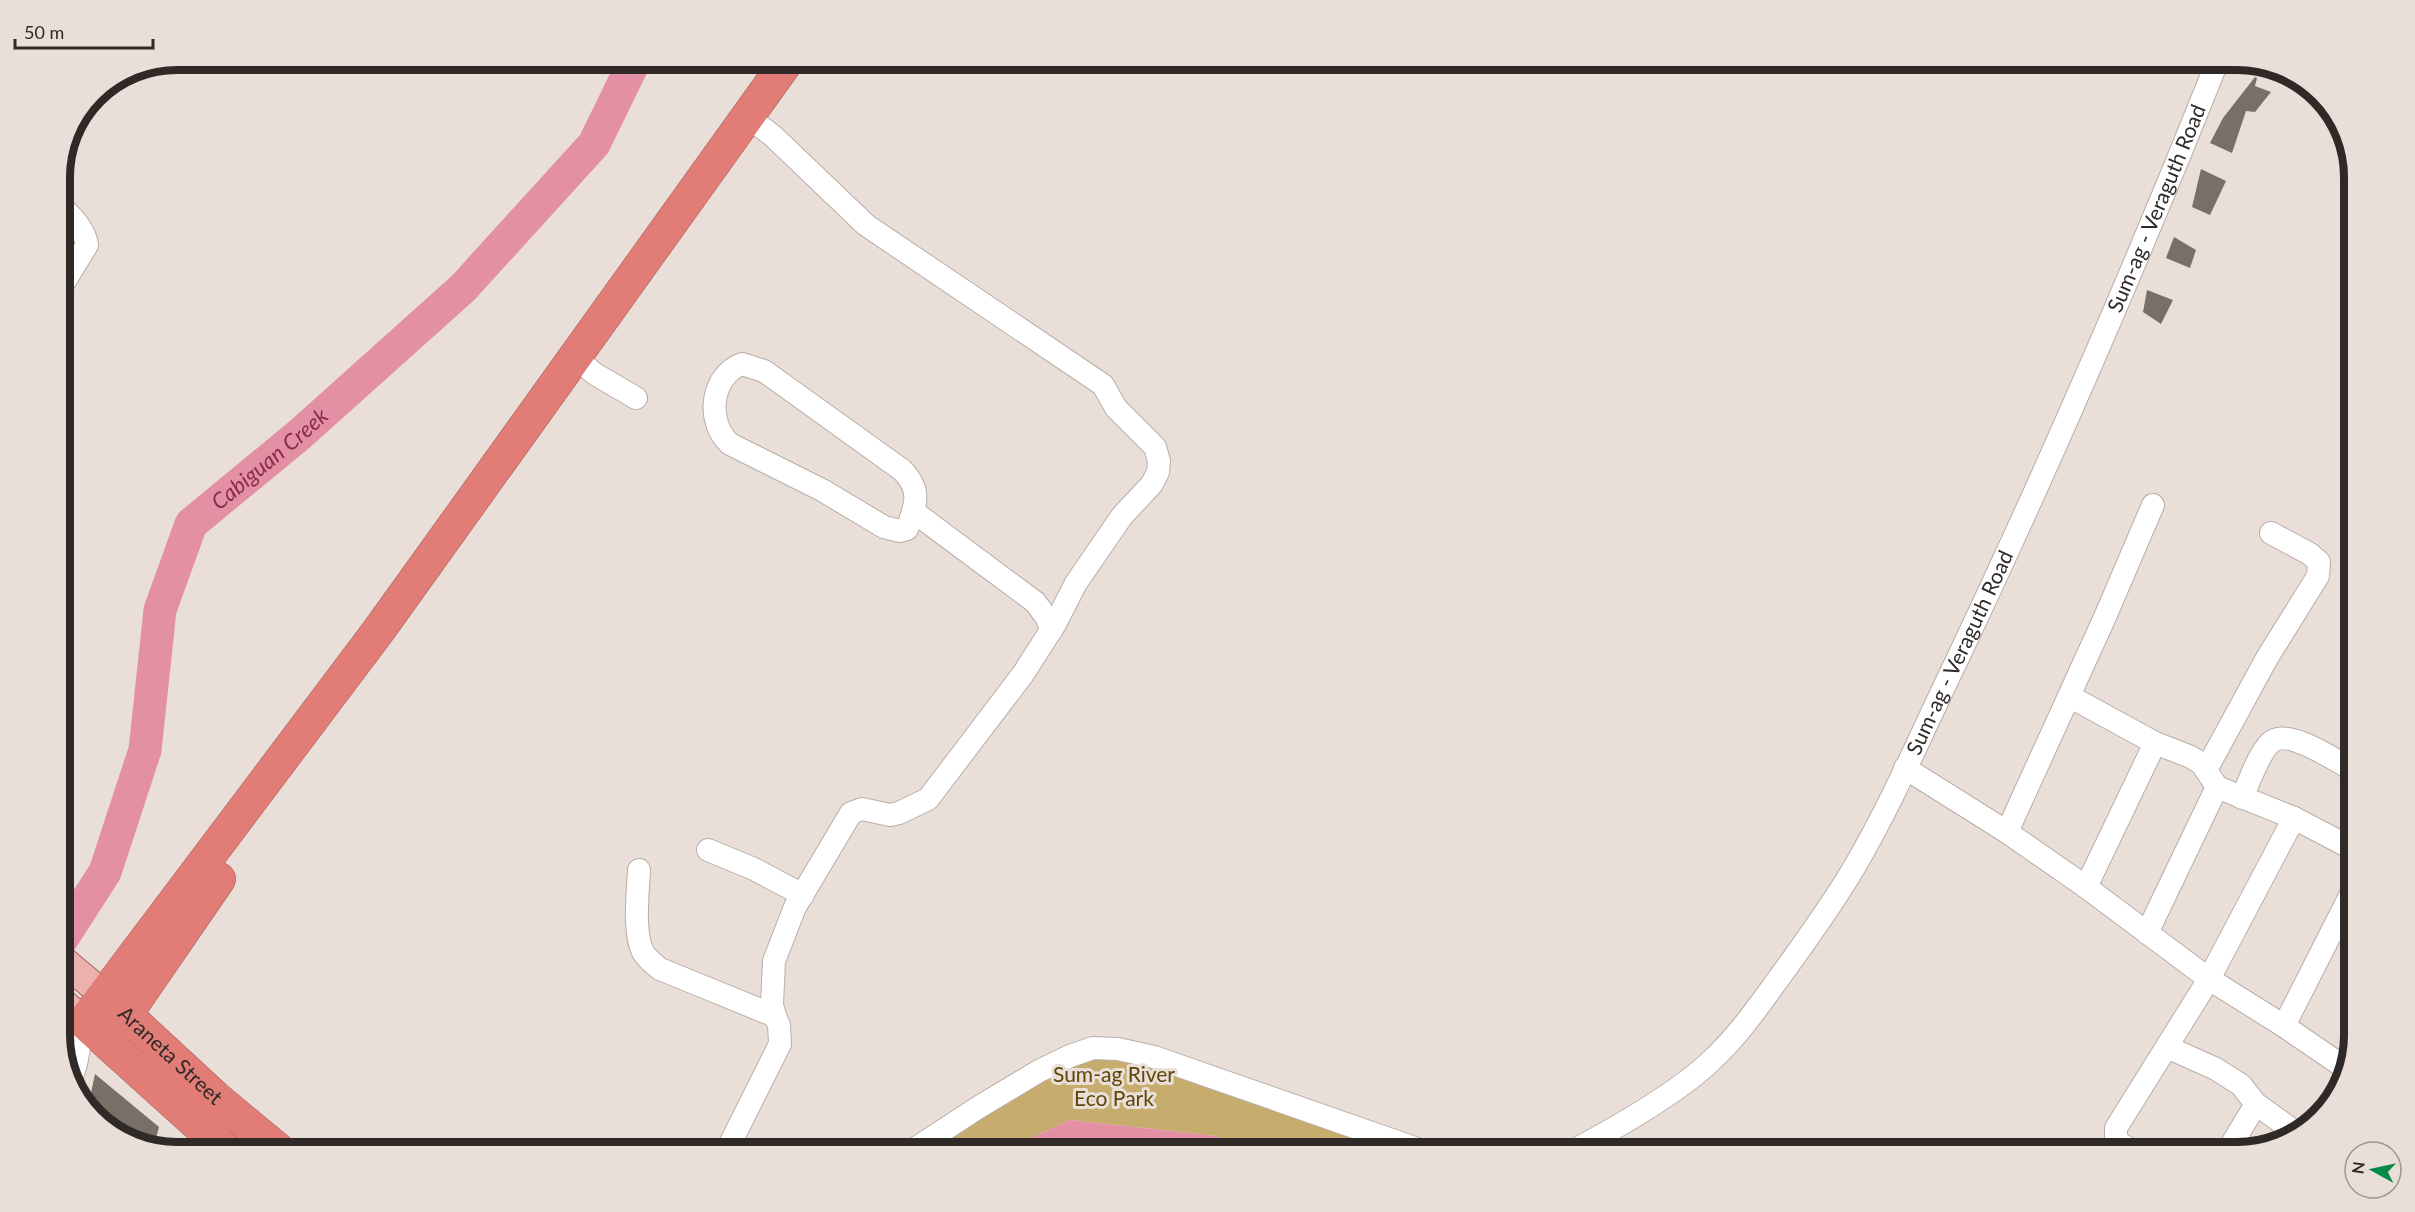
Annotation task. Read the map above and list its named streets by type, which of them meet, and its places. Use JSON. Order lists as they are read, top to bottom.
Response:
{
  "streets": {
    "highway": ["Araneta Street"],
    "street": ["Sum-ag - Veraguth Road"]
  },
  "water": ["Cabiguan Creek"],
  "parks": ["Sum-ag River Eco Park"],
  "scale_bar": "50 m",
  "north": "left"
}
